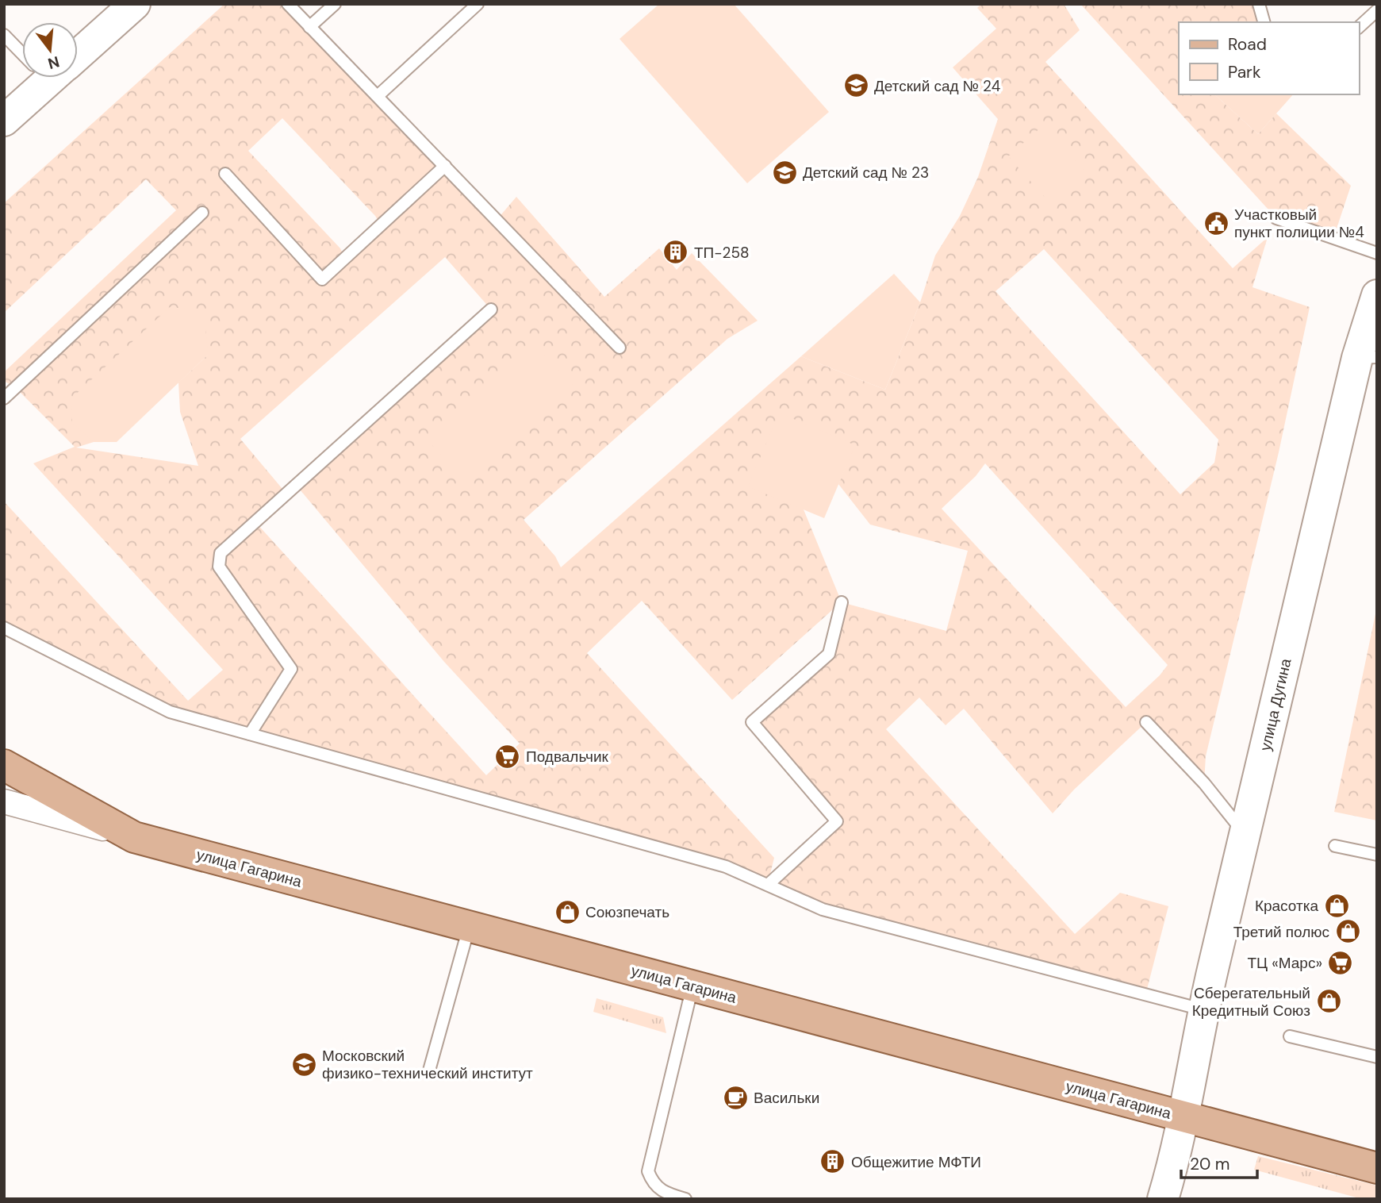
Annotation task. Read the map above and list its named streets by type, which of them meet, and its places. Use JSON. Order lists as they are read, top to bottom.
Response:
{
  "streets": {
    "main road": ["улица Дугина", "улица Гагарина"]
  },
  "crossings": [
    ["улица Дугина", "улица Гагарина"]
  ],
  "places": {
    "school or university": ["Детский сад № 24", "Детский сад № 23", "Московский физико-технический институт"],
    "public building": ["Участковый пункт полиции №4"],
    "building": ["ТП-258", "Общежитие МФТИ"],
    "supermarket": ["Подвальчик", "ТЦ «Марс»"],
    "shop": [
      "Красотка",
      "Союзпечать",
      "Третий полюс",
      "Сберегательный Кредитный Союз"
    ],
    "cafe": ["Васильки"]
  },
  "legend": ["Road", "Park"],
  "scale_bar": "20 m",
  "north": "bottom"
}
